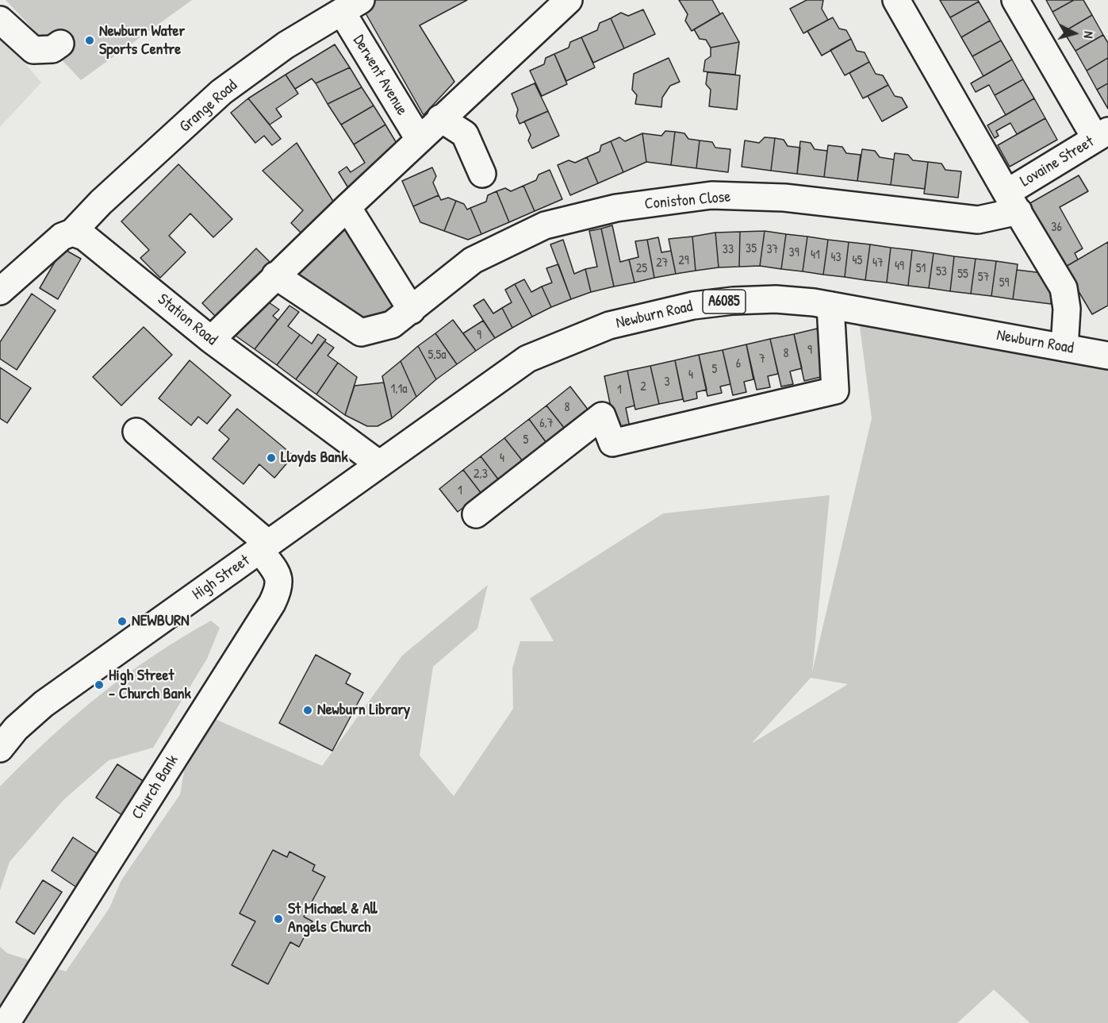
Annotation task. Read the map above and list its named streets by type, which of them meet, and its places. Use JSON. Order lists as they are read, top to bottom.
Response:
{
  "streets": {
    "street": [
      "Derwent Avenue",
      "Grange Road",
      "Lovaine Street",
      "Coniston Close",
      "A6085",
      "Newburn Road",
      "Station Road",
      "High Street",
      "Church Bank"
    ]
  },
  "crossings": [
    ["Derwent Avenue", "Grange Road"],
    ["Grange Road", "Station Road"],
    ["Lovaine Street", "Coniston Close"],
    ["Newburn Road", "Station Road"],
    ["Newburn Road", "High Street"],
    ["Station Road", "High Street"],
    ["High Street", "Church Bank"]
  ],
  "places": [
    "Newburn Water Sports Centre",
    "Lloyds Bank",
    "NEWBURN",
    "High Street - Church Bank",
    "Newburn Library",
    "St Michael & All Angels Church"
  ],
  "house_numbers": [
    "36",
    "35",
    "33",
    "37",
    "39",
    "41",
    "43",
    "29",
    "45",
    "27",
    "47",
    "49",
    "25",
    "51",
    "53",
    "55",
    "57",
    "59",
    "9",
    "9",
    "8",
    "5,5a",
    "7",
    "6",
    "5",
    "4",
    "3",
    "2",
    "1,1a",
    "1",
    "8",
    "6,7",
    "5",
    "4",
    "2,3",
    "1"
  ],
  "north": "right"
}
